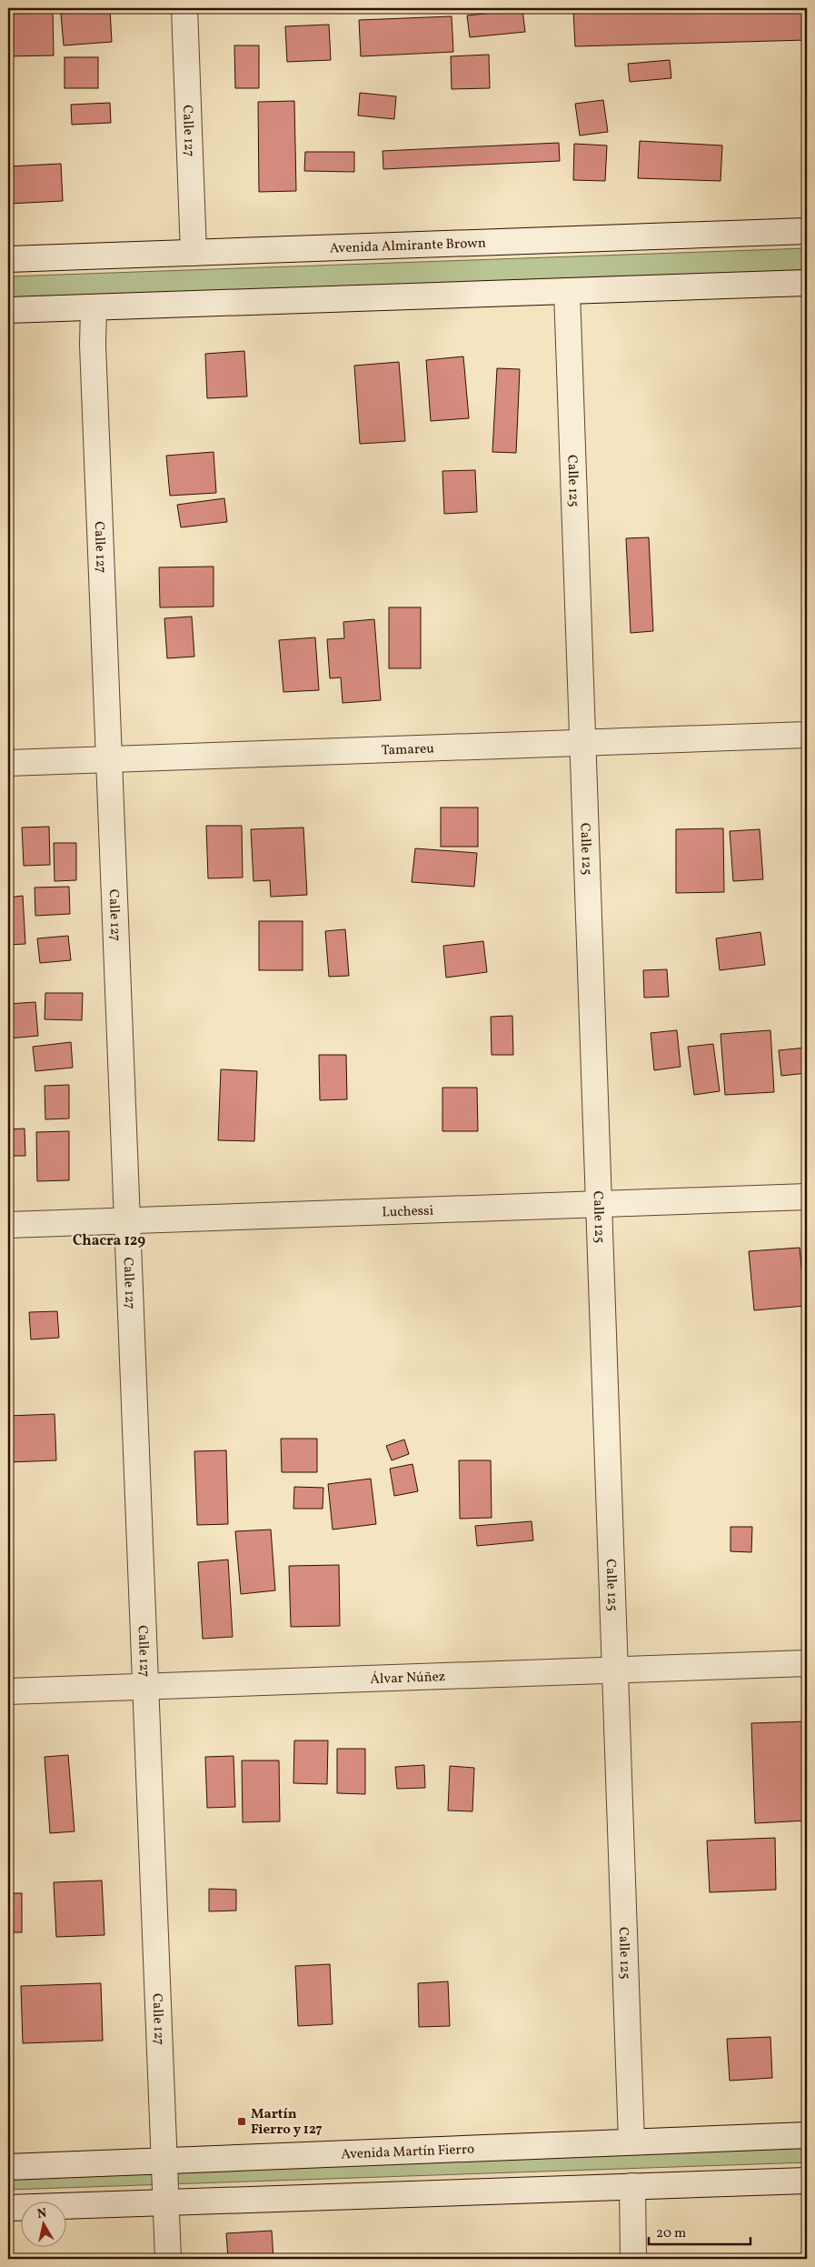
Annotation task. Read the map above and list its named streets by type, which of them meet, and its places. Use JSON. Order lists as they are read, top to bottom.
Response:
{
  "streets": {
    "street": [
      "Calle 127",
      "Avenida Almirante Brown",
      "Calle 125",
      "Tamareu",
      "Luchessi",
      "Álvar Núñez",
      "Avenida Martín Fierro"
    ]
  },
  "crossings": [
    ["Calle 127", "Avenida Almirante Brown"],
    ["Calle 127", "Tamareu"],
    ["Calle 127", "Luchessi"],
    ["Calle 127", "Álvar Núñez"],
    ["Calle 127", "Avenida Martín Fierro"],
    ["Calle 125", "Tamareu"],
    ["Calle 125", "Luchessi"],
    ["Calle 125", "Álvar Núñez"],
    ["Calle 125", "Avenida Martín Fierro"]
  ],
  "districts": ["Chacra 129"],
  "places": {
    "transit": ["Martín Fierro y 127"]
  },
  "scale_bar": "20 m",
  "north": "top"
}
